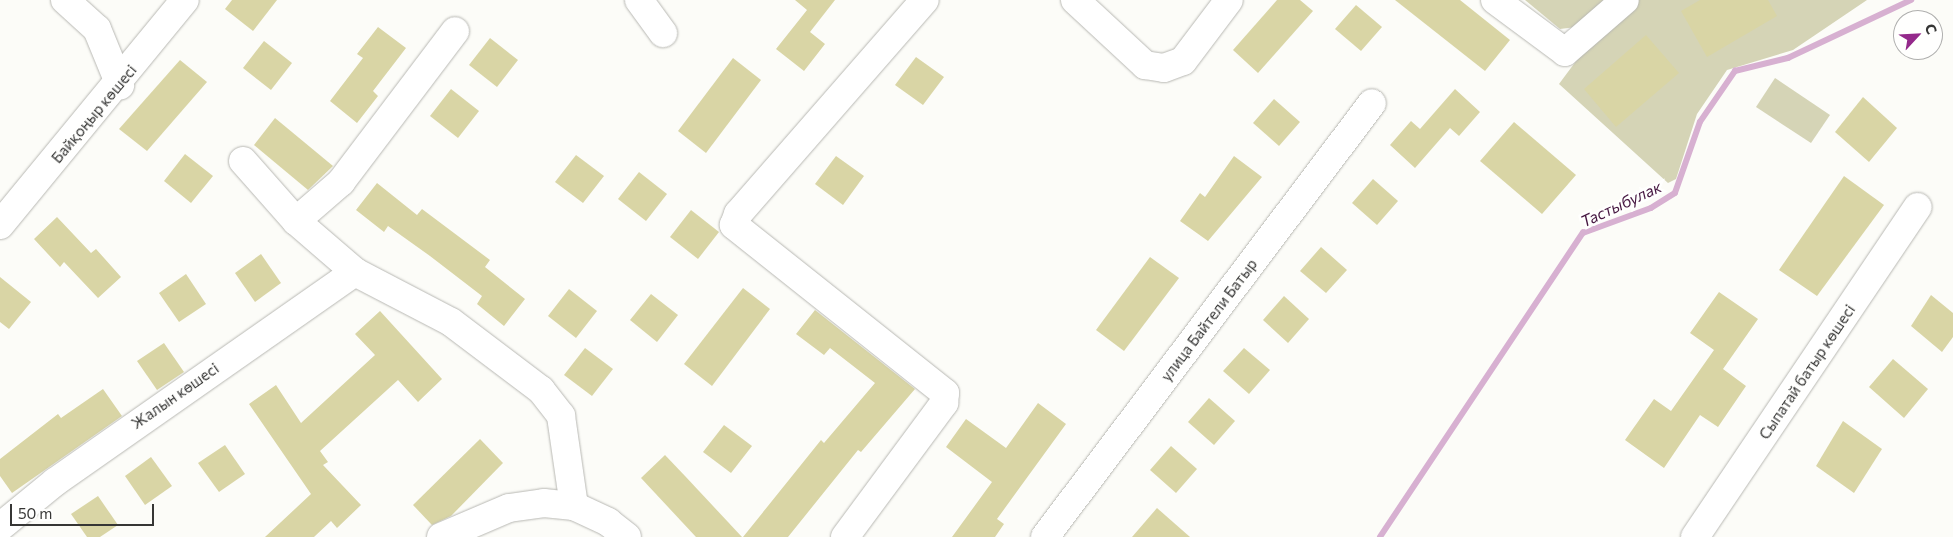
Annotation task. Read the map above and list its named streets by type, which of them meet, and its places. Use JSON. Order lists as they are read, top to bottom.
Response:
{
  "streets": {
    "street": [
      "Байқоңыр көшесі",
      "улица Байтели Батыр",
      "Сыпатай батыр көшесі",
      "Жалын көшесі"
    ]
  },
  "water": ["Тастыбулак"],
  "scale_bar": "50 m",
  "north": "top right"
}
